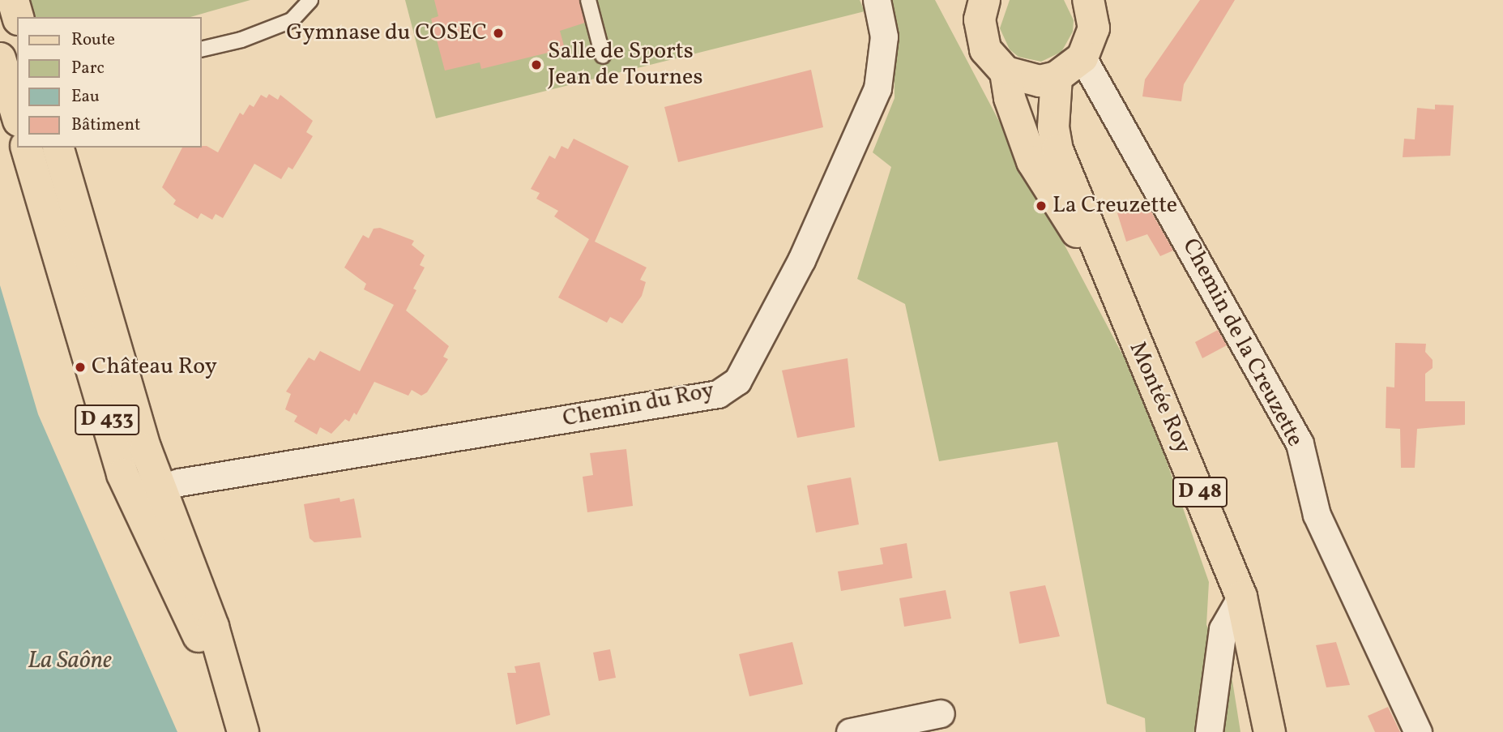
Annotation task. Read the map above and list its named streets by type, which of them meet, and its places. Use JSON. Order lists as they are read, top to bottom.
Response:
{
  "streets": {
    "main road": ["Montée Roy", "D 433", "D 48"],
    "street": ["Chemin de la Creuzette", "Chemin du Roy"]
  },
  "crossings": [
    ["Montée Roy", "D 48"],
    ["Chemin du Roy", "D 433"]
  ],
  "water": ["La Saône"],
  "places": [
    "Gymnase du COSEC",
    "Salle de Sports Jean de Tournes",
    "La Creuzette",
    "Château Roy"
  ],
  "legend": [
    "Route",
    "Parc",
    "Eau",
    "Bâtiment"
  ]
}
